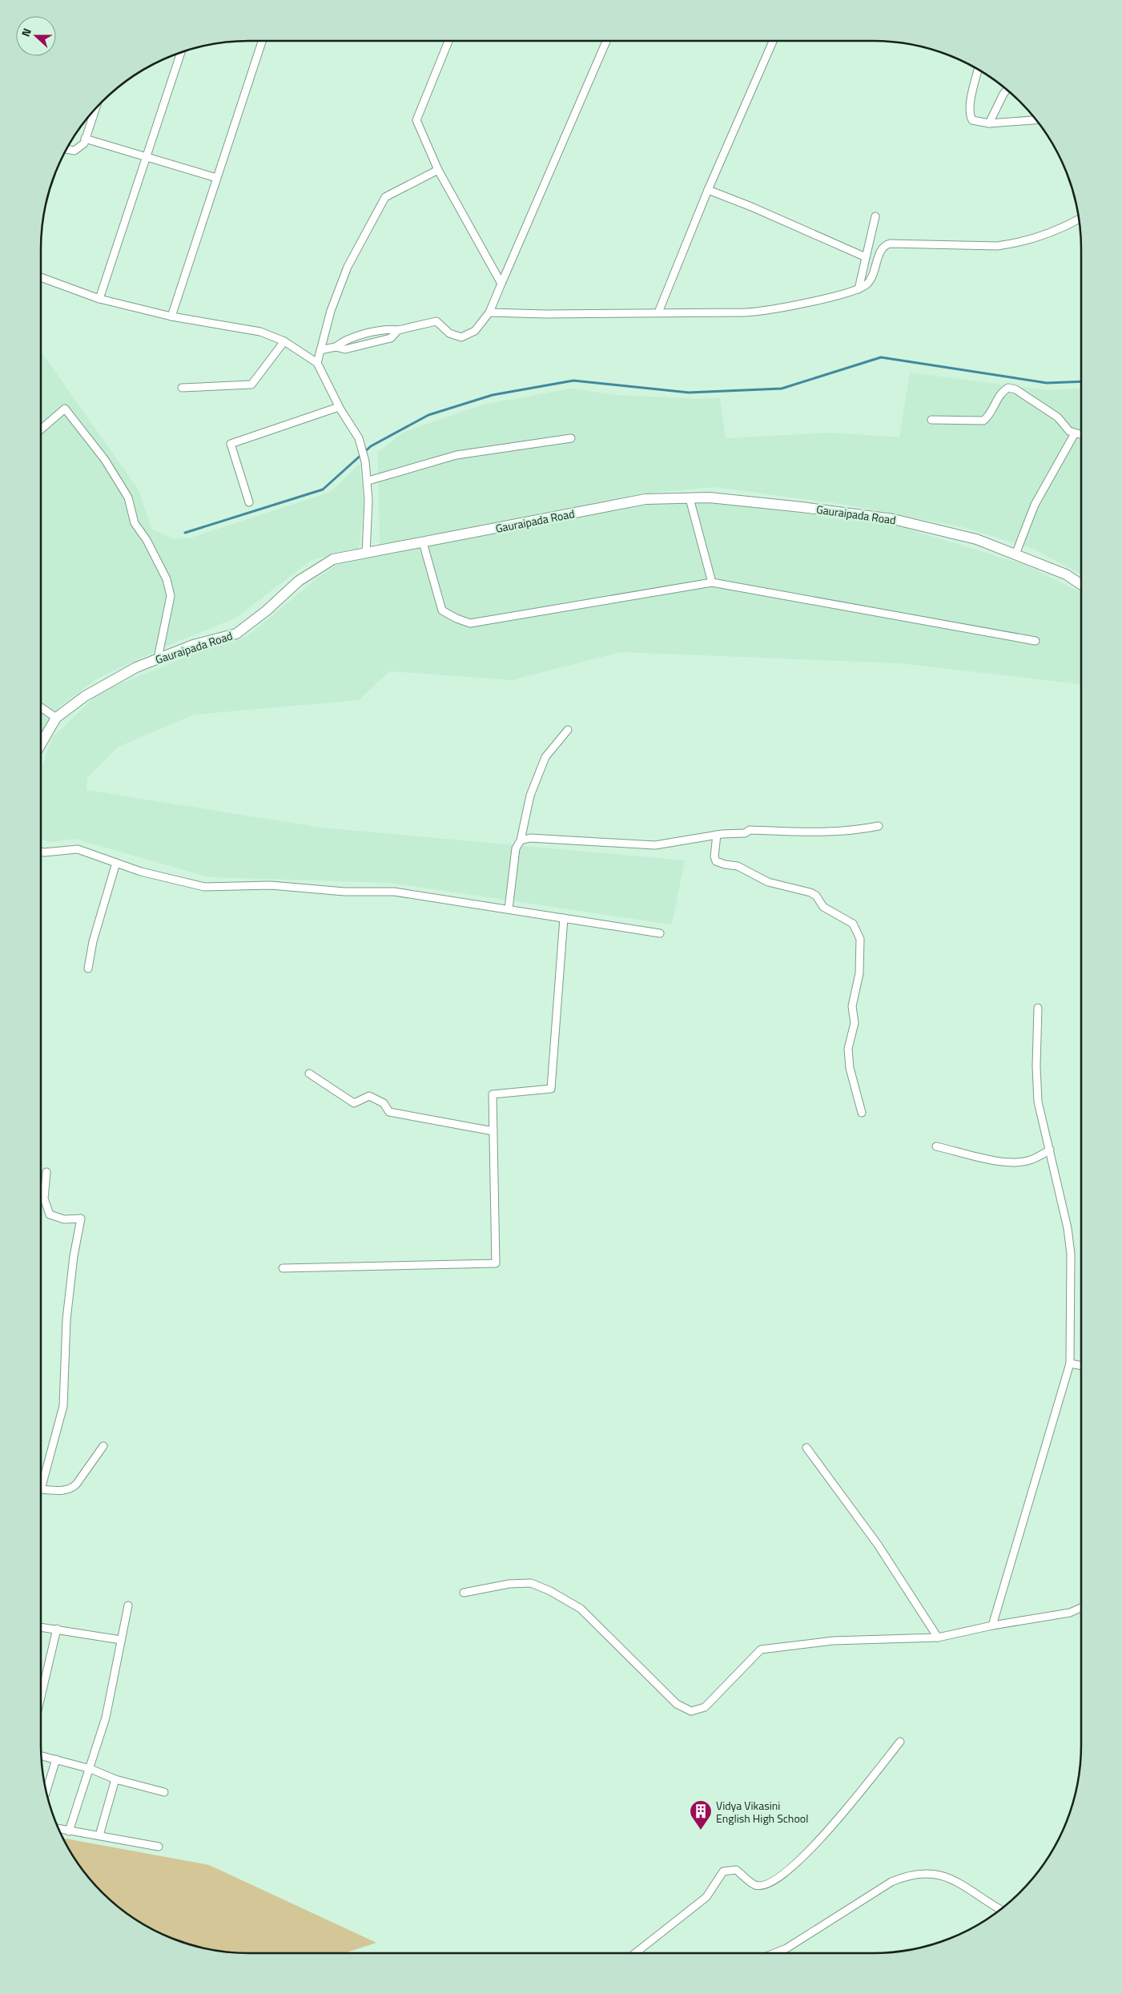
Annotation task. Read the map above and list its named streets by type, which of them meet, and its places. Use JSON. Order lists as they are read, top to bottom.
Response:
{
  "streets": {
    "street": ["Gauraipada Road"]
  },
  "places": {
    "building": ["Vidya Vikasini English High School"]
  },
  "north": "left"
}
